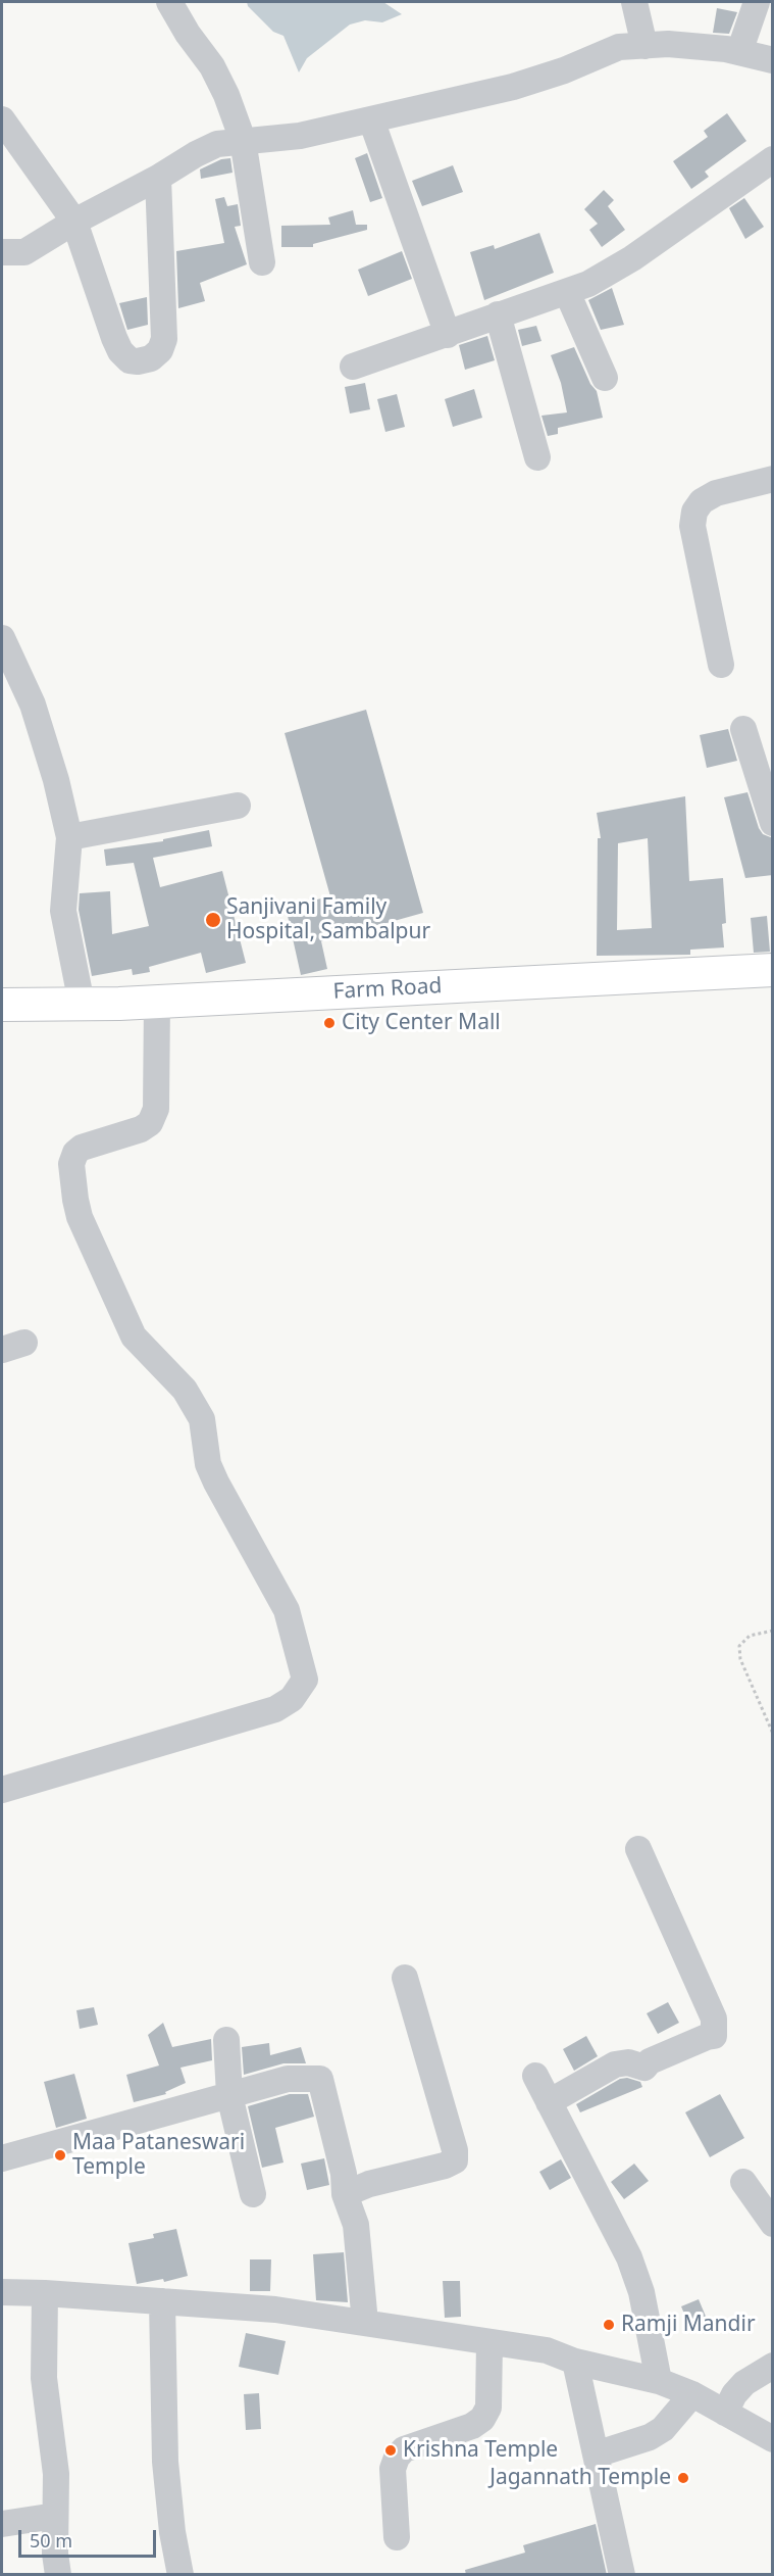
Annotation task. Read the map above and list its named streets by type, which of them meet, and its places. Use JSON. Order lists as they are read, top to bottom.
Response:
{
  "streets": {
    "main road": ["Farm Road"]
  },
  "places": [
    "Sanjivani Family Hospital, Sambalpur",
    "City Center Mall",
    "Maa Pataneswari Temple",
    "Ramji Mandir",
    "Krishna Temple",
    "Jagannath Temple"
  ],
  "scale_bar": "50 m"
}
